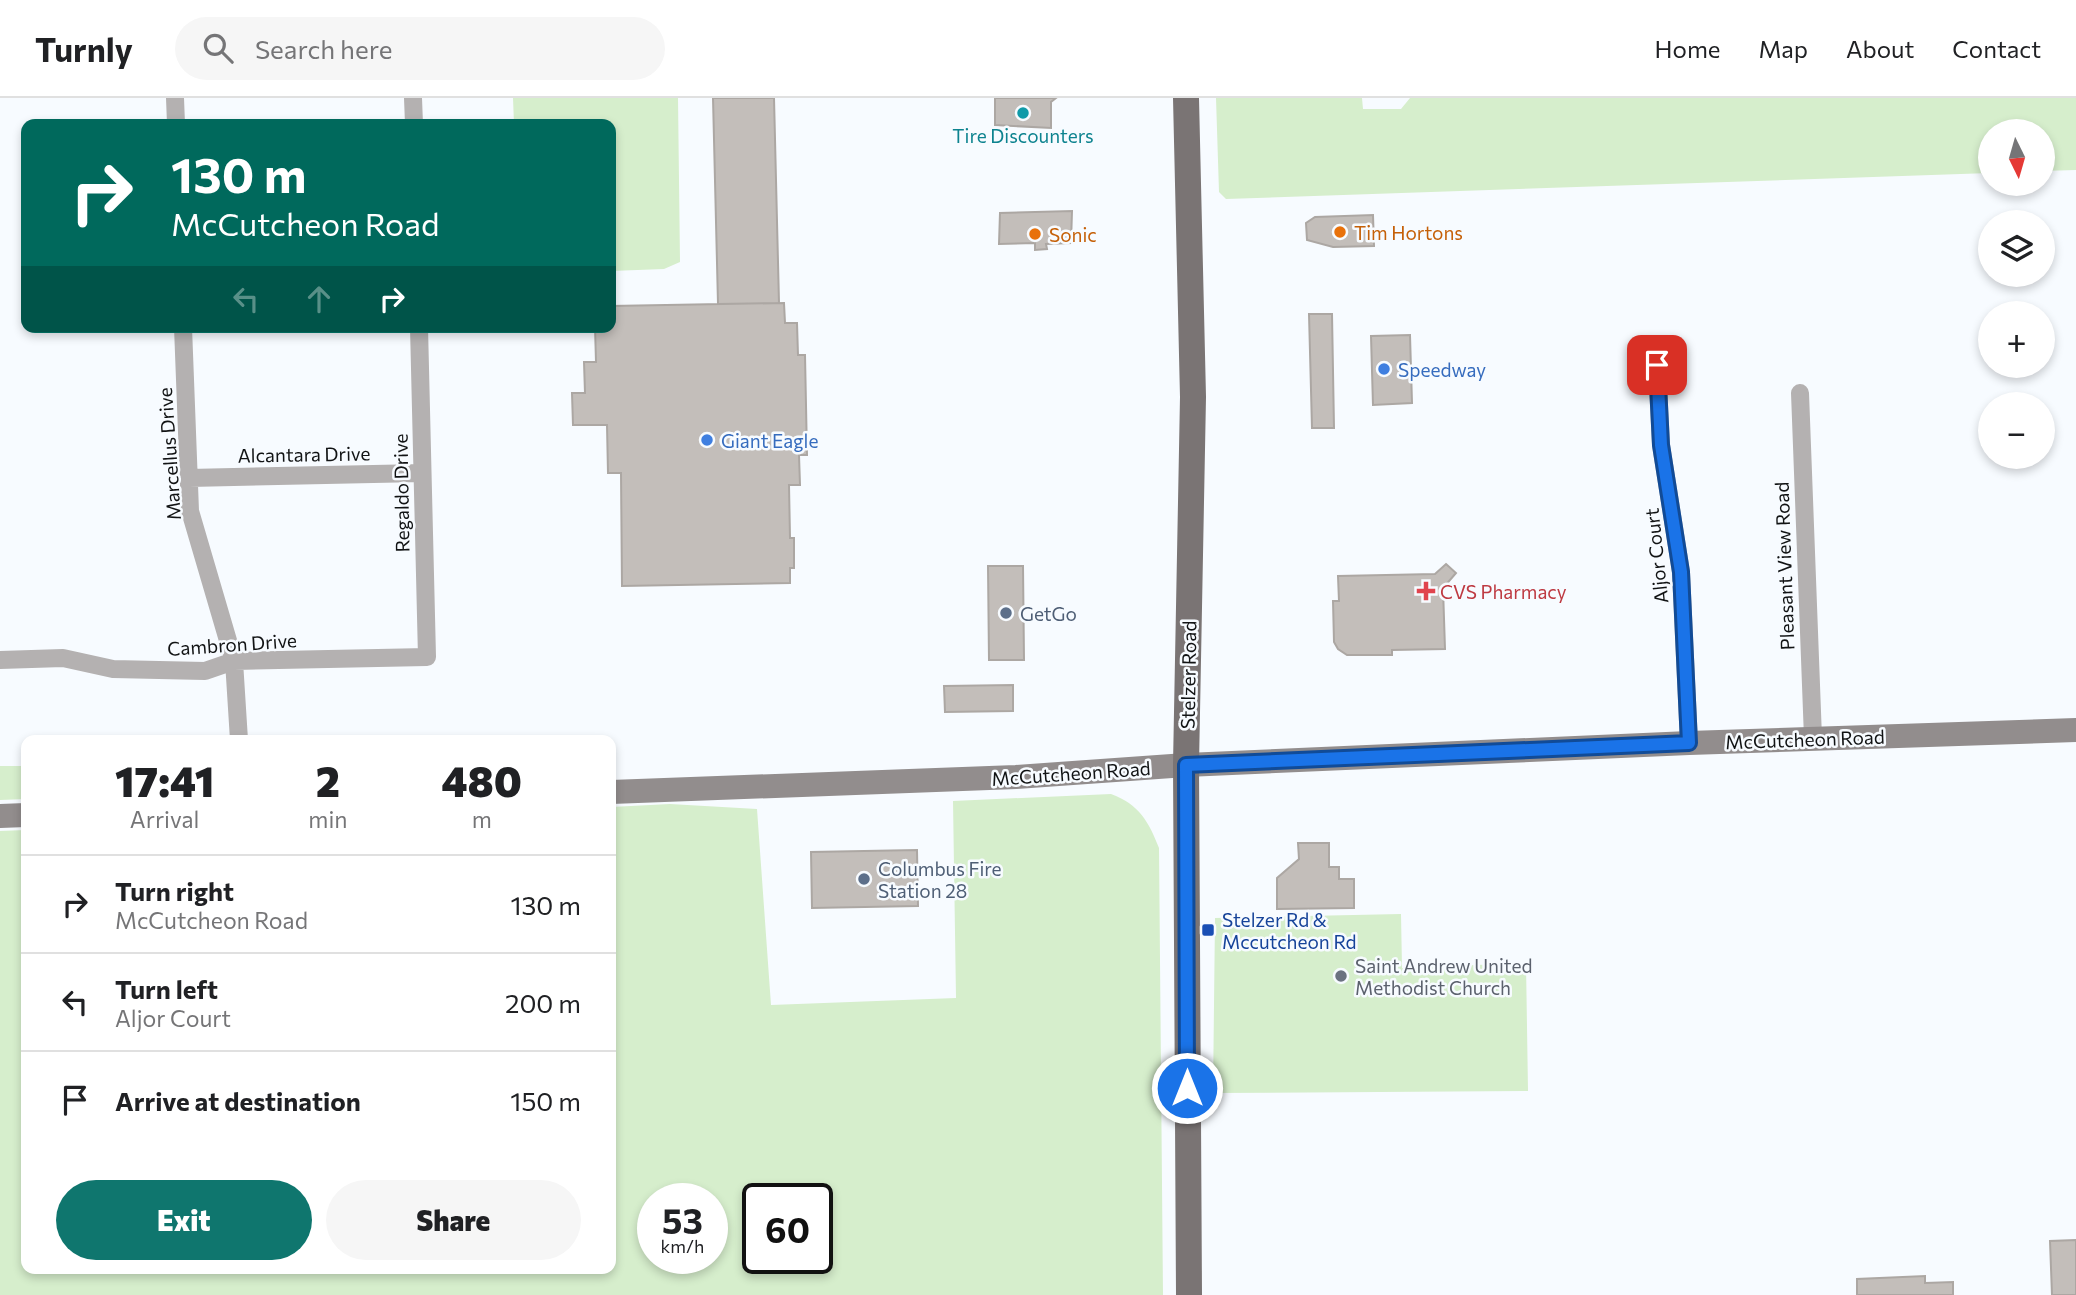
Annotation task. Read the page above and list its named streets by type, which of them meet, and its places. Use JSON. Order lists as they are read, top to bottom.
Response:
{
  "streets": {
    "main road": ["Stelzer Road", "McCutcheon Road"],
    "street": [
      "Marcellus Drive",
      "Alcantara Drive",
      "Regaldo Drive",
      "Aljor Court",
      "Pleasant View Road",
      "Cambron Drive"
    ]
  },
  "crossings": [
    ["Marcellus Drive", "Alcantara Drive"],
    ["Marcellus Drive", "Cambron Drive"],
    ["Alcantara Drive", "Regaldo Drive"],
    ["Regaldo Drive", "Cambron Drive"],
    ["Aljor Court", "McCutcheon Road"],
    ["Pleasant View Road", "McCutcheon Road"],
    ["Stelzer Road", "McCutcheon Road"]
  ],
  "places": {
    "other": [
      "Tire Discounters",
      "Tim Hortons",
      "Sonic",
      "Speedway",
      "Giant Eagle",
      "GetGo",
      "Columbus Fire Station 28",
      "Saint Andrew United Methodist Church"
    ],
    "health": ["CVS Pharmacy"],
    "transit": ["Stelzer Rd & Mccutcheon Rd"]
  },
  "north": "bottom",
  "page": {
    "header": "Turnly",
    "search": "Search here",
    "nav": [
      "Home",
      "Map",
      "About",
      "Contact"
    ],
    "map_buttons": ["+", "−"],
    "turn": ["130 m", "McCutcheon Road"],
    "eta": [
      "17:41",
      "Arrival",
      "2",
      "min",
      "480",
      "m"
    ],
    "list": [
      {
        "name": "Turn right",
        "note": "McCutcheon Road",
        "value": "130 m"
      },
      {
        "name": "Turn left",
        "note": "Aljor Court",
        "value": "200 m"
      },
      {
        "name": "Arrive at destination",
        "value": "150 m"
      }
    ],
    "buttons": ["Exit", "Share"],
    "speed": "53 km/h",
    "limit": "60"
  }
}
